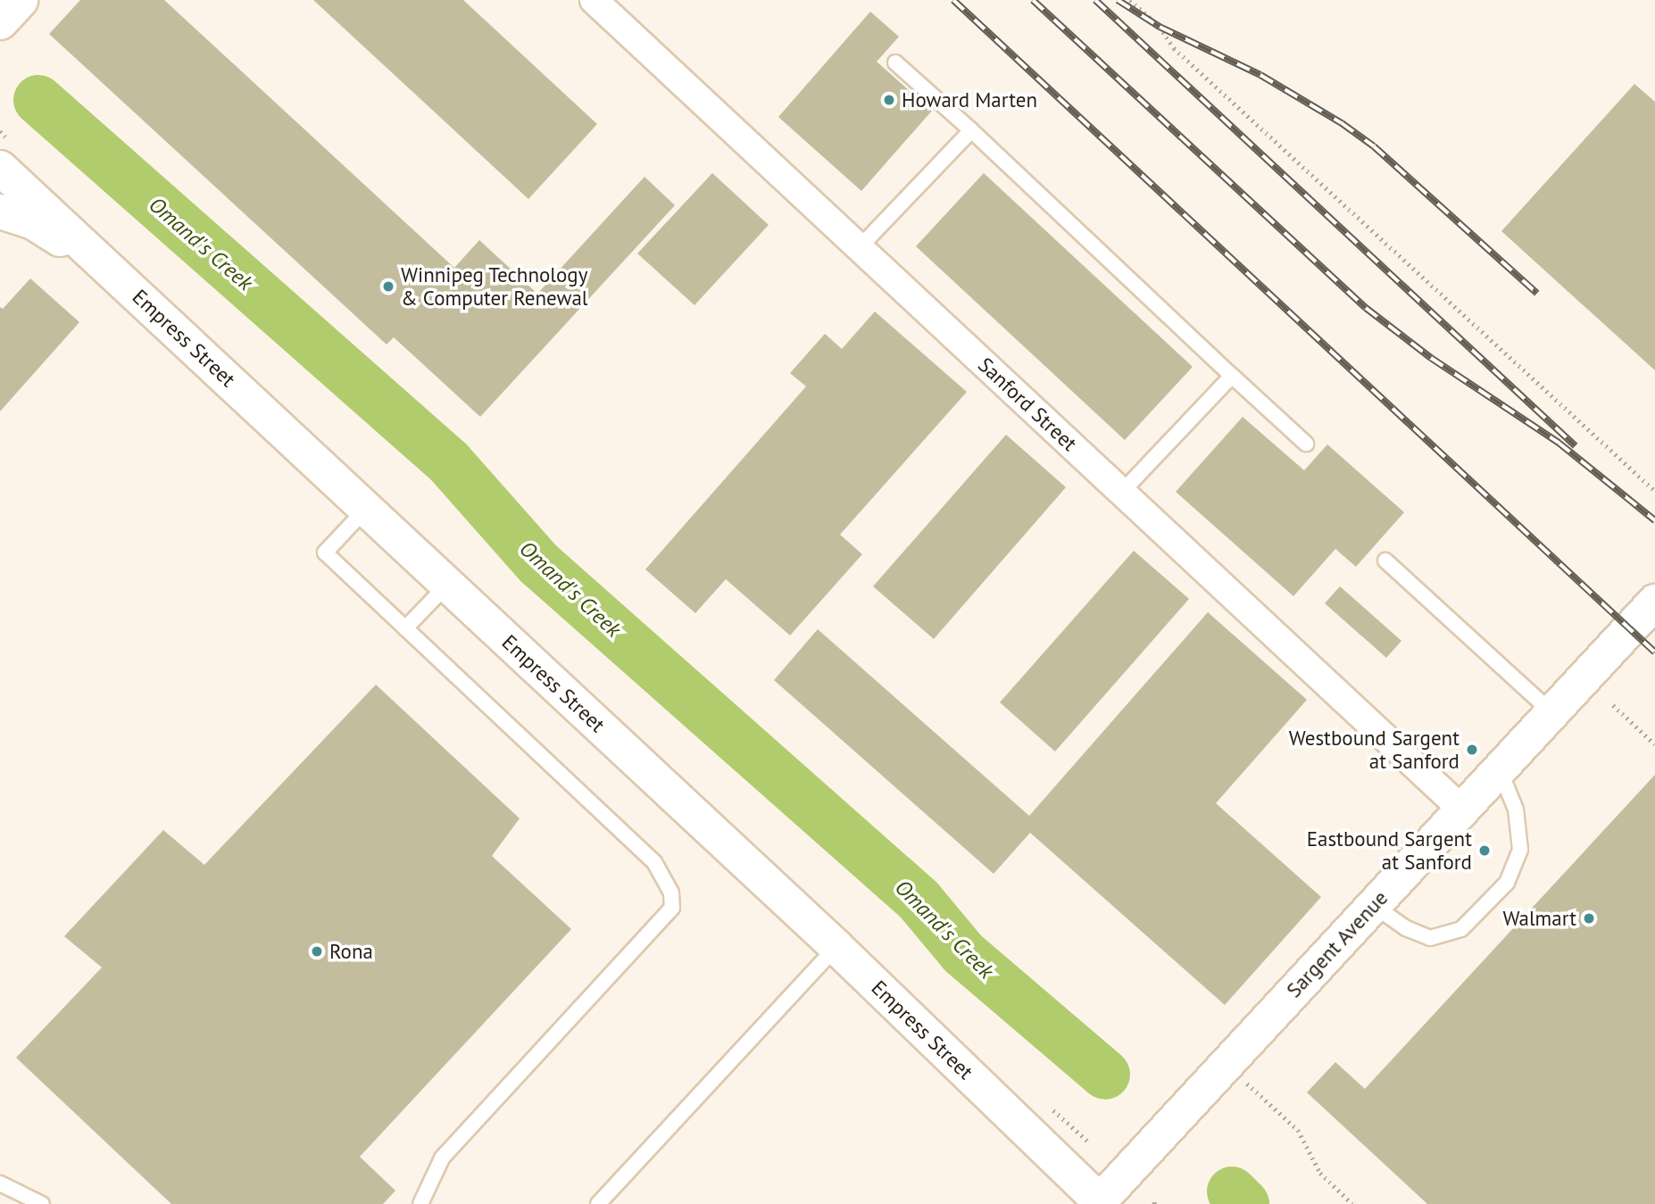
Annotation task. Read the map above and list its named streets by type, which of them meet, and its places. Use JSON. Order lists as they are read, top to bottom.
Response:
{
  "streets": {
    "main road": ["Empress Street", "Sargent Avenue"],
    "street": ["Sanford Street"]
  },
  "crossings": [
    ["Empress Street", "Sargent Avenue"],
    ["Sanford Street", "Sargent Avenue"]
  ],
  "water": ["Omand's Creek"],
  "places": [
    "Howard Marten",
    "Winnipeg Technology & Computer Renewal",
    "Westbound Sargent at Sanford",
    "Eastbound Sargent at Sanford",
    "Walmart",
    "Rona"
  ]
}
